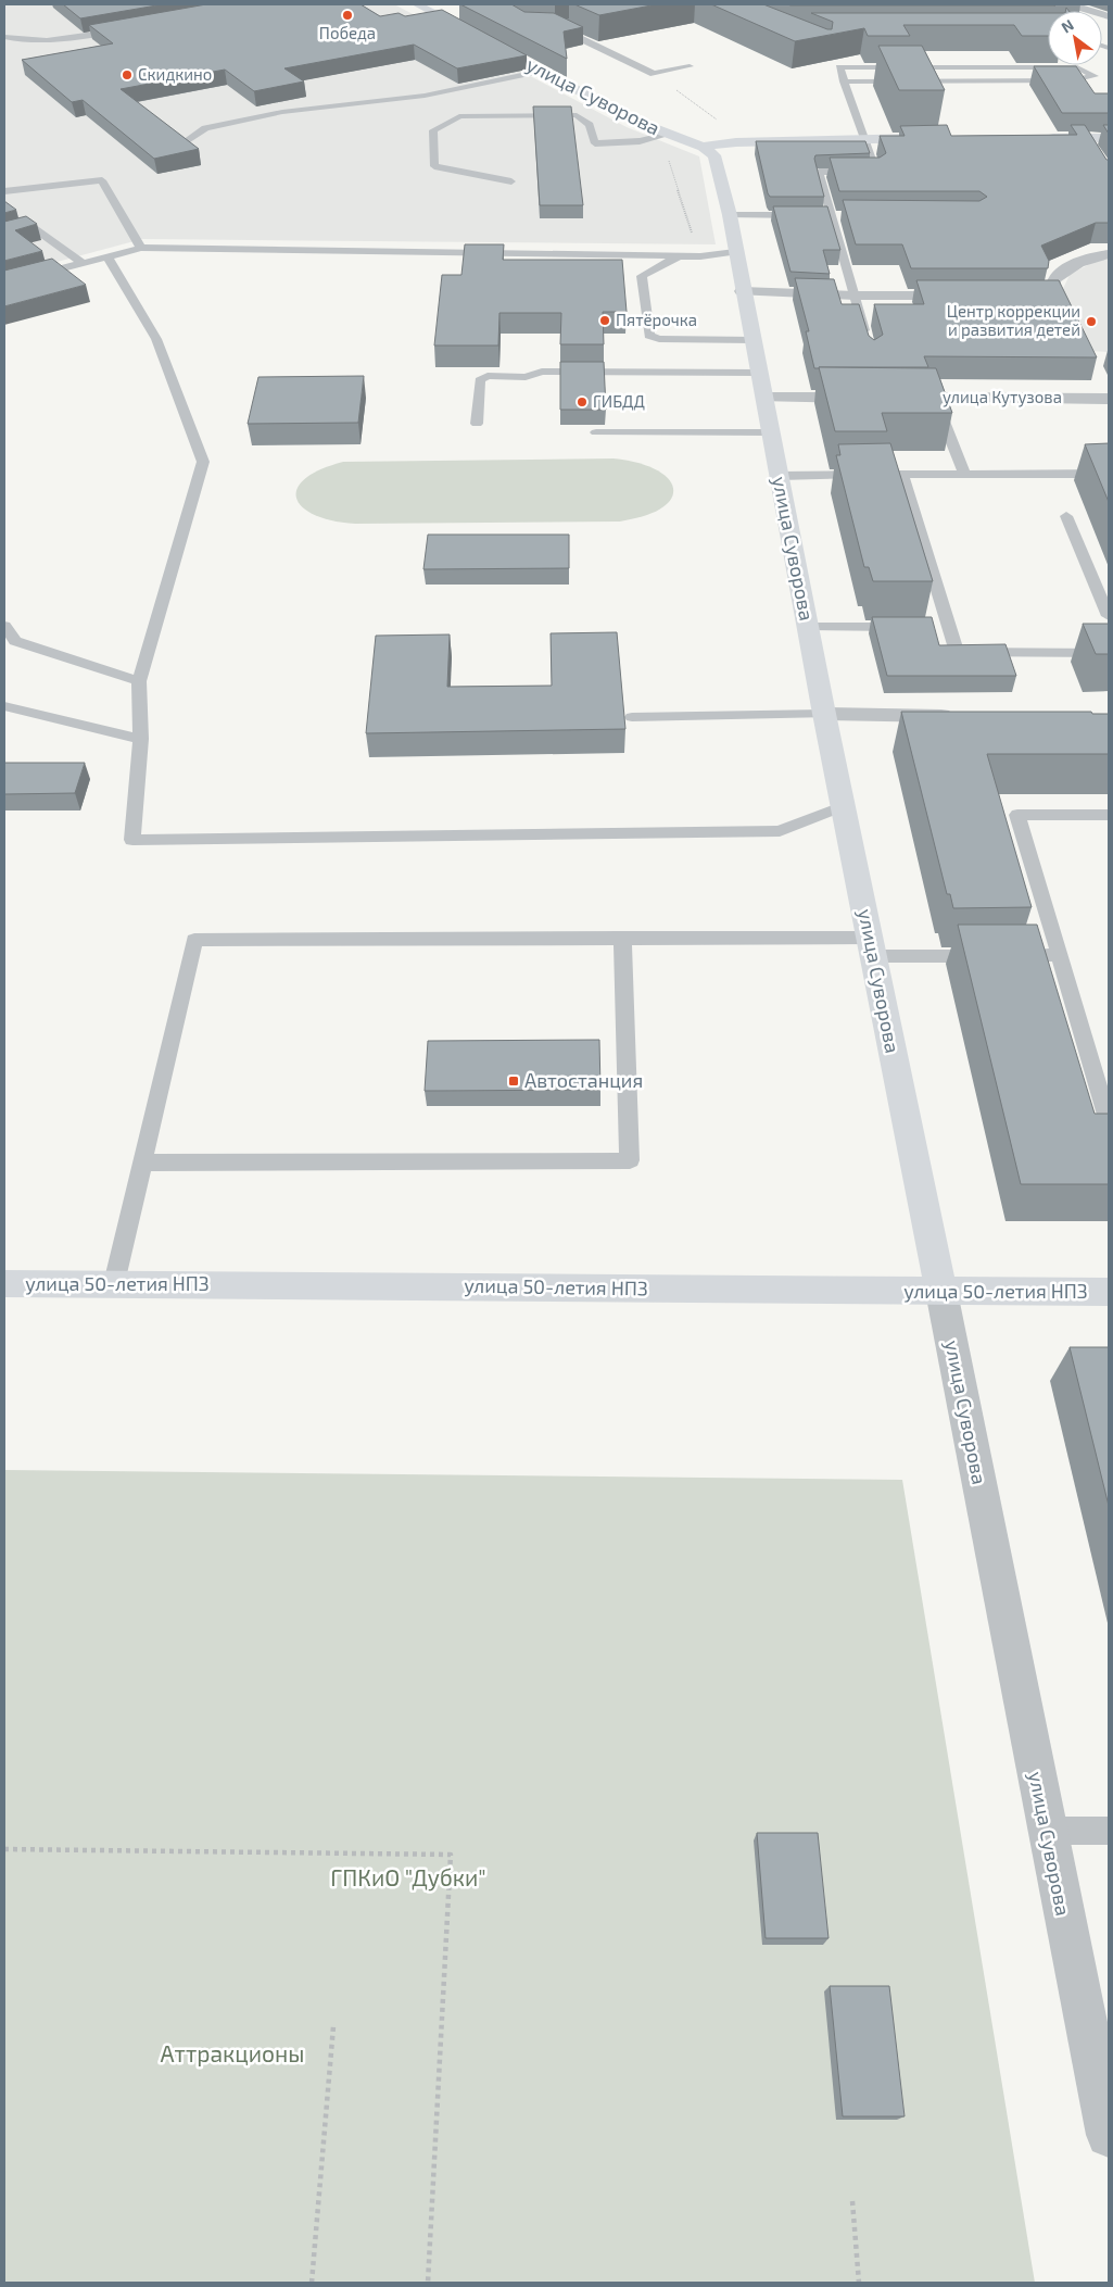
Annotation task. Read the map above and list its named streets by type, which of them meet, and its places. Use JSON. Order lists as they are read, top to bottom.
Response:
{
  "streets": {
    "main road": ["улица Суворова", "улица 50-летия НПЗ"],
    "street": ["улица Кутузова"]
  },
  "crossings": [
    ["улица Суворова", "улица 50-летия НПЗ"]
  ],
  "parks": ["ГПКиО \"Дубки\"", "Аттракционы"],
  "places": {
    "other": [
      "Победа",
      "Скидкино",
      "Пятёрочка",
      "Центр коррекции и развития детей",
      "ГИБДД"
    ],
    "transit": ["Автостанция"]
  },
  "north": "top left"
}
